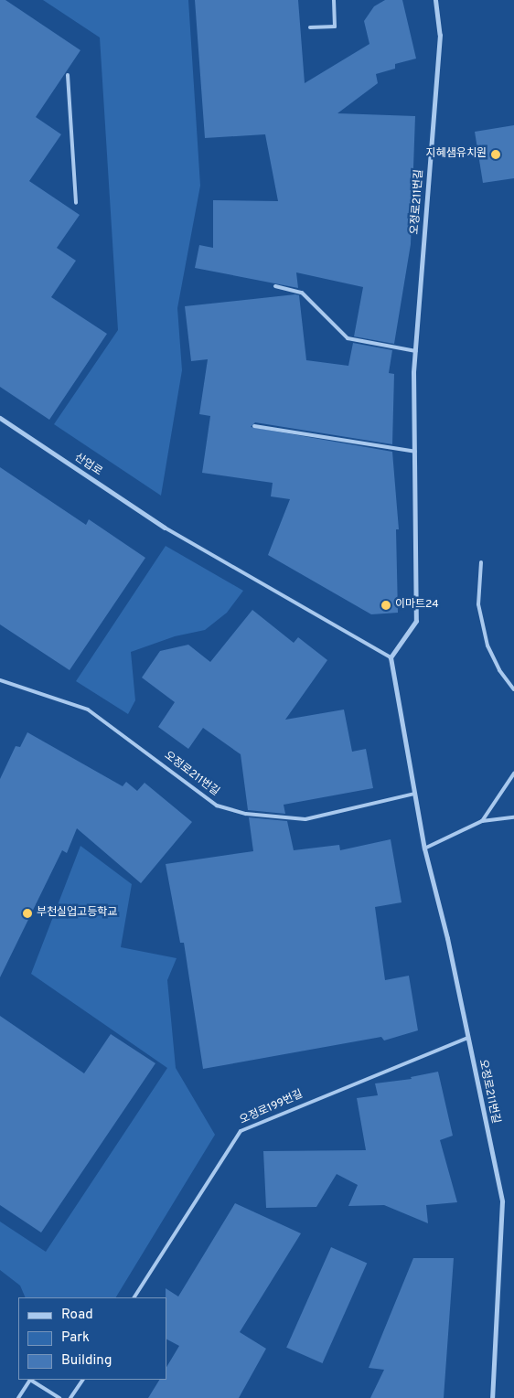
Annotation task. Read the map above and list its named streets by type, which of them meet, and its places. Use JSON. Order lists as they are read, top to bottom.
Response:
{
  "streets": {
    "street": ["오정로211번길", "산업로"],
    "lane": ["오정로199번길"]
  },
  "crossings": [
    ["오정로211번길", "오정로199번길"]
  ],
  "places": ["지혜샘유치원", "이마트24", "부천실업고등학교"],
  "legend": ["Road", "Park", "Building"]
}
